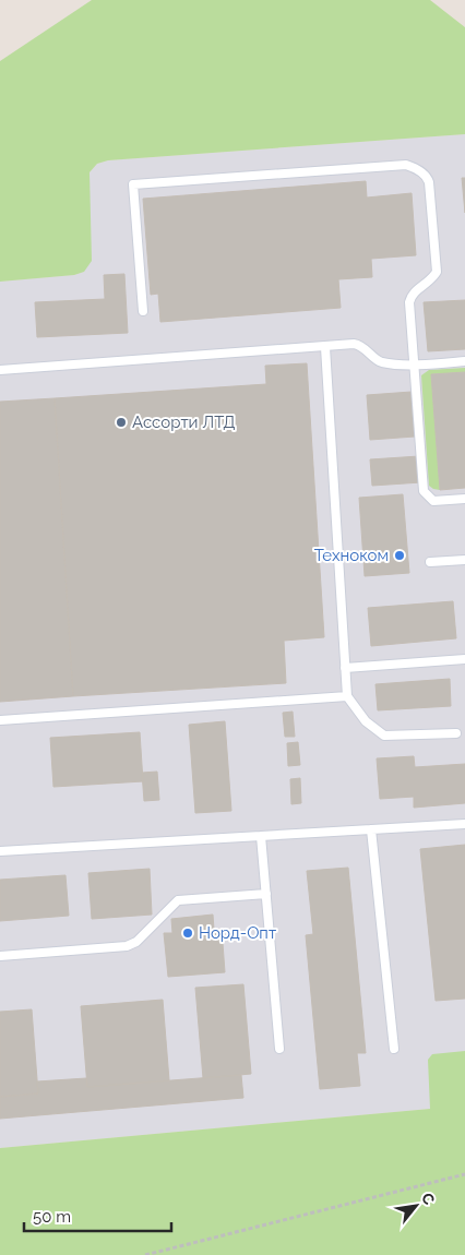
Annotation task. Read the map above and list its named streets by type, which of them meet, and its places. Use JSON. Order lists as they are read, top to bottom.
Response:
{
  "places": ["Ассорти ЛТД", "Техноком", "Норд-Опт"],
  "scale_bar": "50 m",
  "north": "top right"
}
